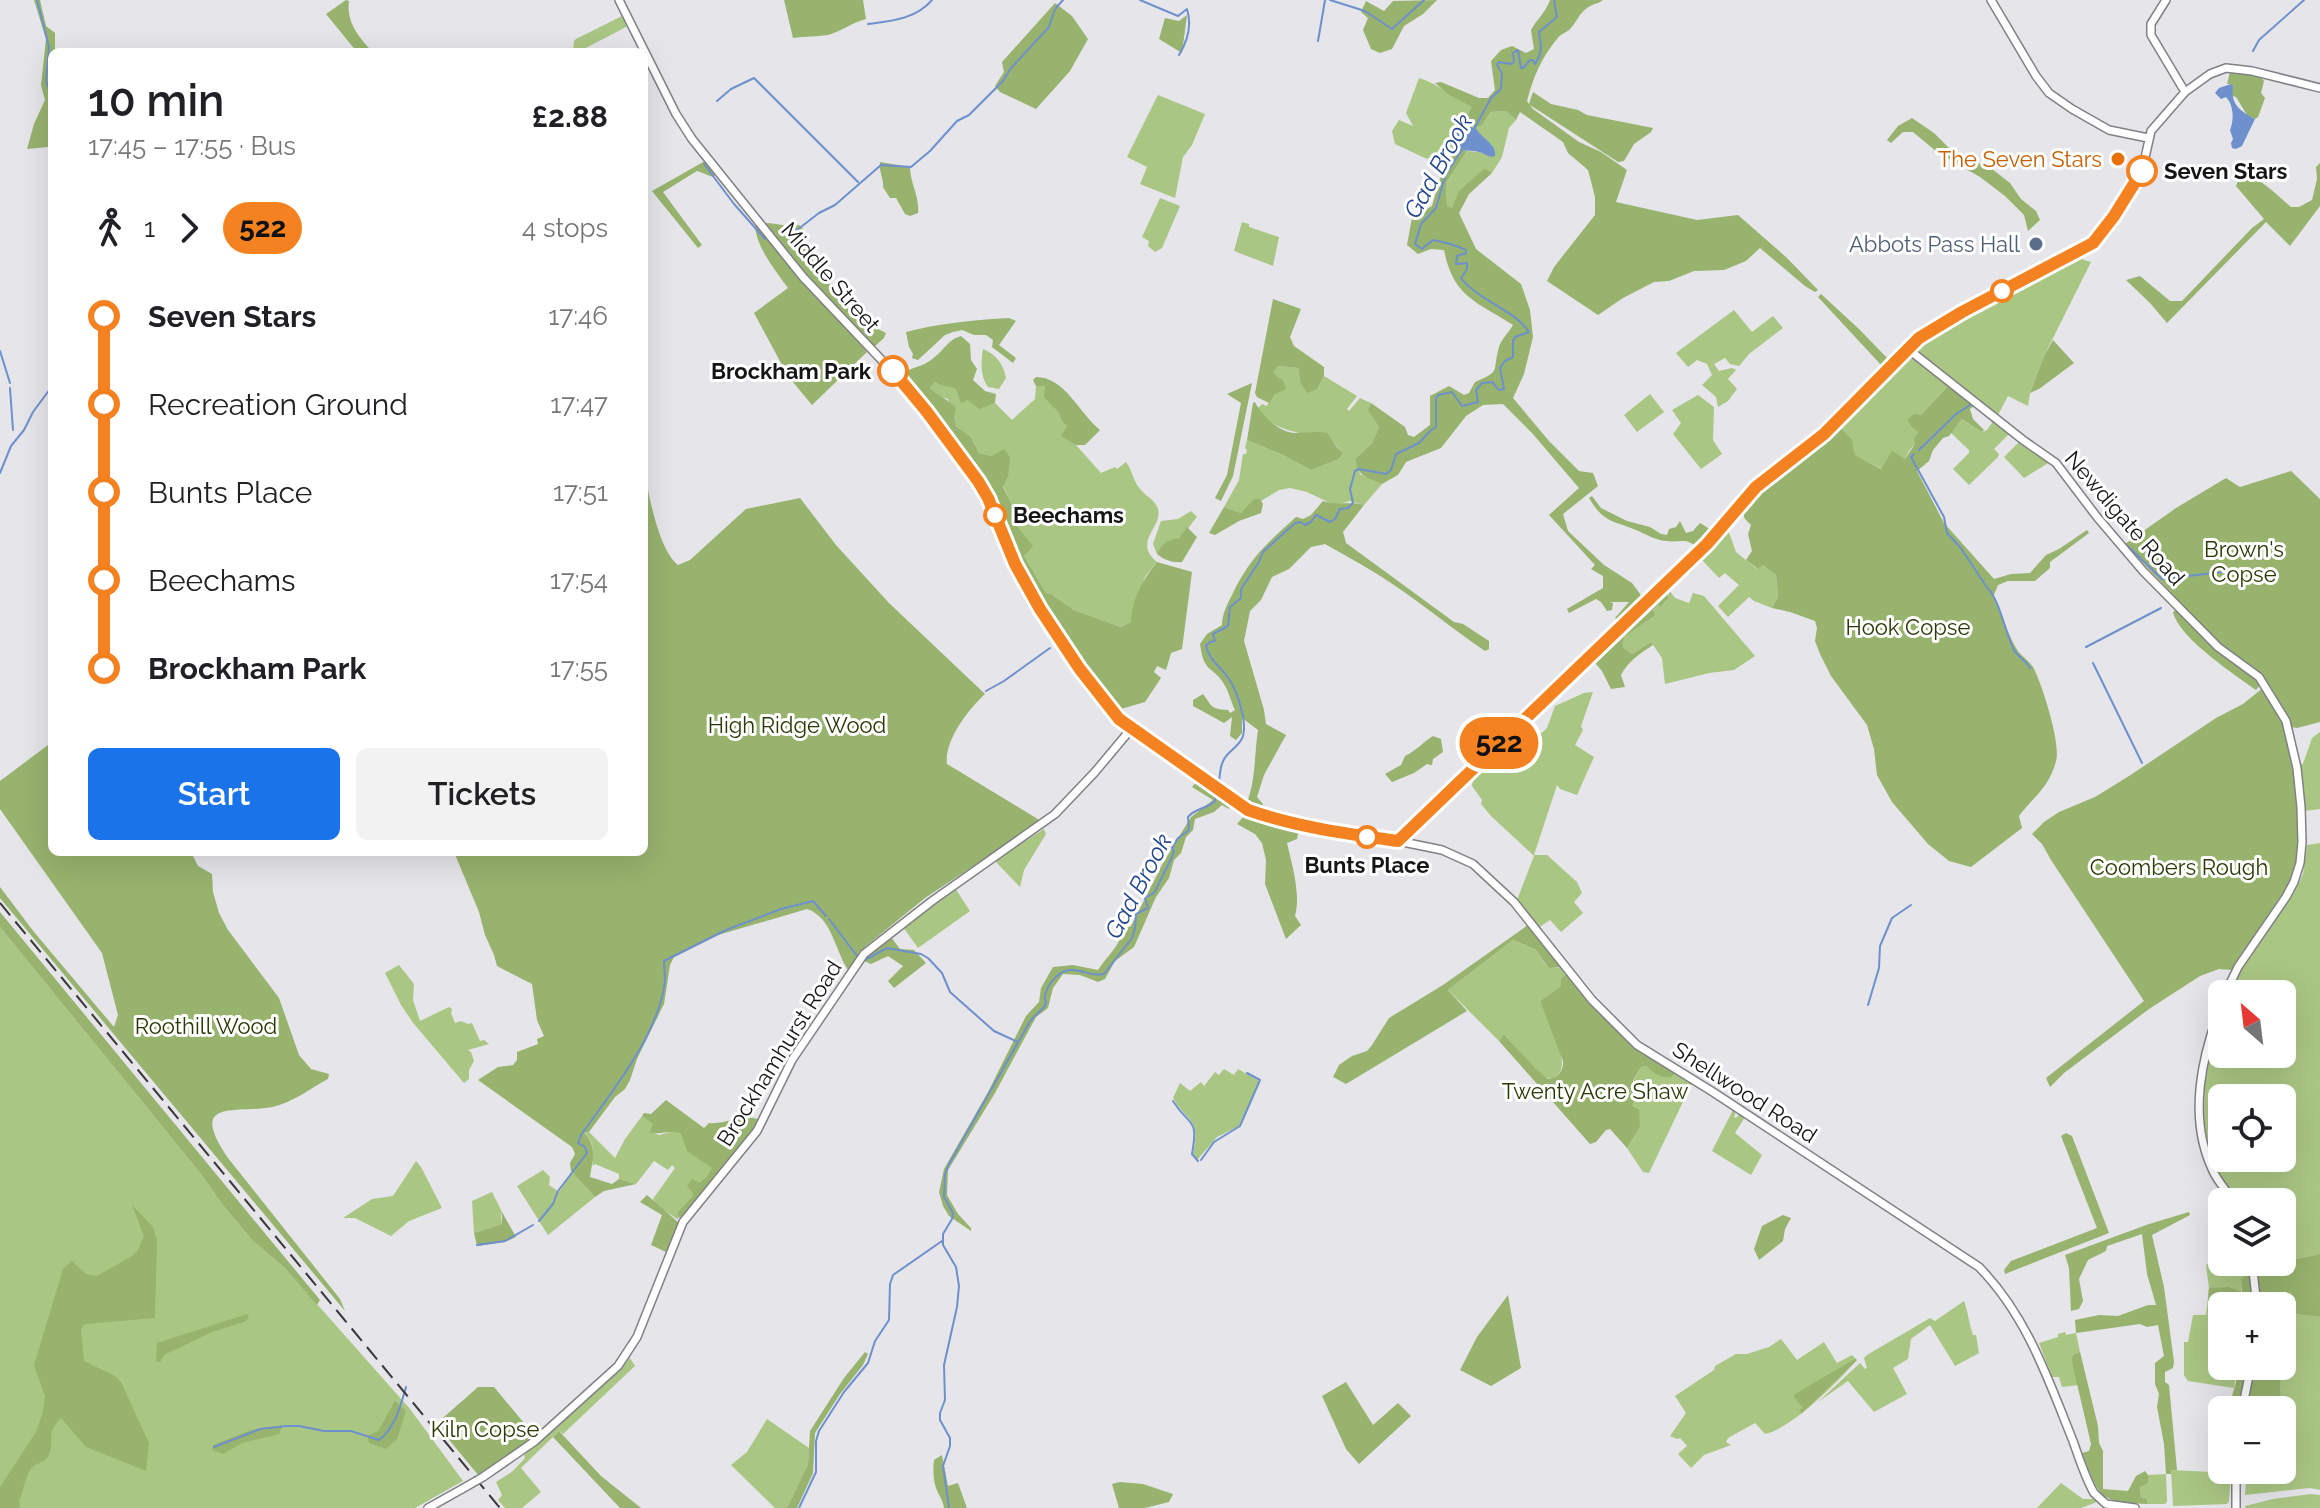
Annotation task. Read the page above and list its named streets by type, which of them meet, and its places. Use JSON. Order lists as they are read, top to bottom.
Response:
{
  "streets": {
    "street": [
      "Middle Street",
      "Newdigate Road",
      "Brockhamhurst Road",
      "Shellwood Road"
    ]
  },
  "crossings": [
    ["Middle Street", "Brockhamhurst Road"],
    ["Middle Street", "Shellwood Road"]
  ],
  "water": ["Gad Brook"],
  "parks": [
    "Brown's Copse",
    "Hook Copse",
    "High Ridge Wood",
    "Coombers Rough",
    "Roothill Wood",
    "Twenty Acre Shaw",
    "Kiln Copse"
  ],
  "places": [
    "The Seven Stars",
    "Seven Stars",
    "Abbots Pass Hall",
    "Brockham Park",
    "Beechams",
    "Bunts Place"
  ],
  "lines": ["bus line 522"],
  "north": "top left",
  "page": {
    "on_map": "522",
    "heading": ["10 min", "17:45 – 17:55 · Bus", "£2.88"],
    "legs": ["1", "522", "4 stops"],
    "list": [
      {
        "name": "Seven Stars",
        "value": "17:46"
      },
      {
        "name": "Recreation Ground",
        "value": "17:47"
      },
      {
        "name": "Bunts Place",
        "value": "17:51"
      },
      {
        "name": "Beechams",
        "value": "17:54"
      },
      {
        "name": "Brockham Park",
        "value": "17:55"
      }
    ],
    "buttons": ["Start", "Tickets"],
    "map_buttons": ["+", "−"]
  }
}
